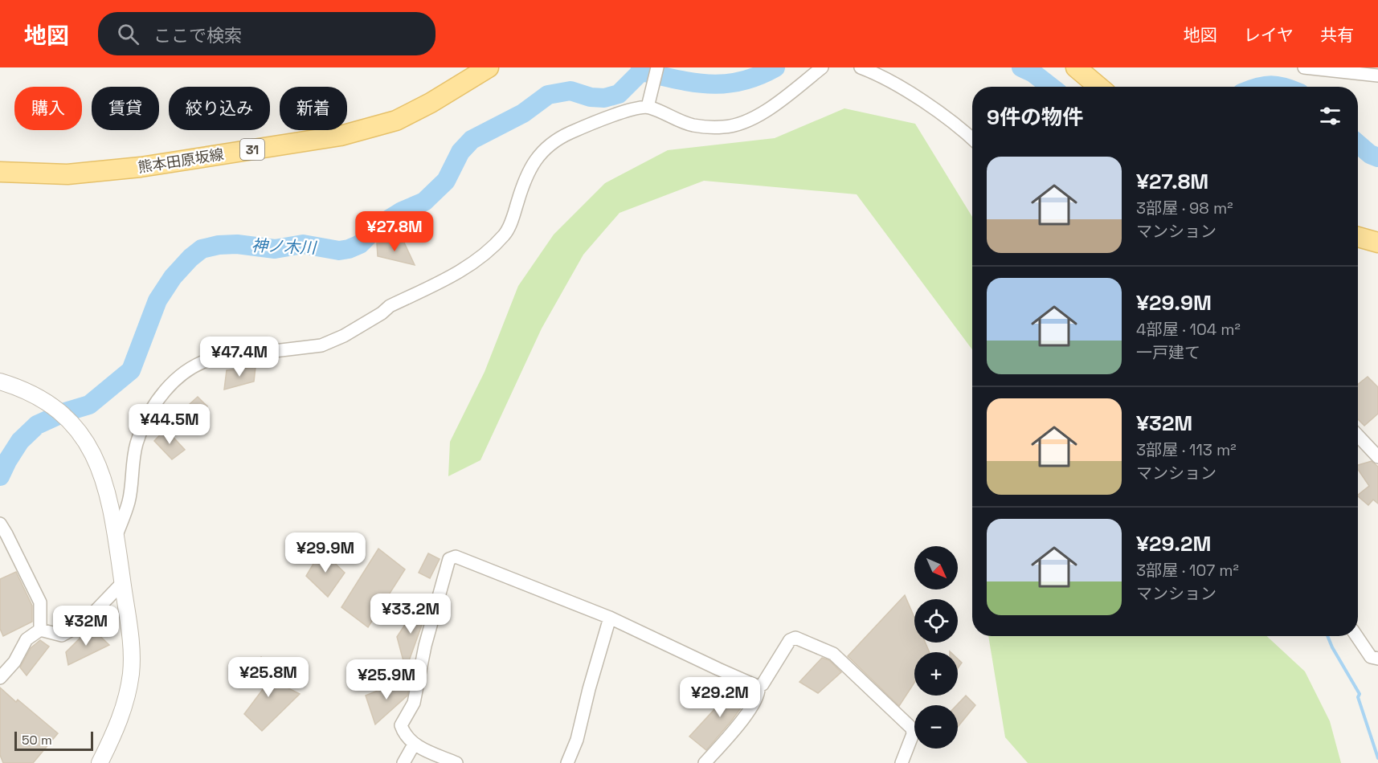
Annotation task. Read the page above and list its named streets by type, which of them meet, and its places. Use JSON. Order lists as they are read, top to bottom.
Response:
{
  "streets": {
    "main road": ["31", "熊本田原坂線"]
  },
  "water": ["神ノ木川"],
  "scale_bar": "50 m",
  "north": "bottom right",
  "page": {
    "header": "地図",
    "search": "ここで検索",
    "nav": ["地図", "レイヤ", "共有"],
    "chip": [
      "購入",
      "賃貸",
      "絞り込み",
      "新着"
    ],
    "heading": "9件の物件",
    "list": [
      {
        "name": "¥27.8M",
        "note": "3部屋 · 98 m² · マンション"
      },
      {
        "name": "¥29.9M",
        "note": "4部屋 · 104 m² · 一戸建て"
      },
      {
        "name": "¥32M",
        "note": "3部屋 · 113 m² · マンション"
      },
      {
        "name": "¥29.2M",
        "note": "3部屋 · 107 m² · マンション"
      }
    ],
    "price": [
      "¥27.8M",
      "¥47.4M",
      "¥44.5M",
      "¥29.9M",
      "¥33.2M",
      "¥32M",
      "¥25.8M",
      "¥25.9M",
      "¥29.2M"
    ],
    "map_buttons": ["+", "−"],
    "scale": "50 m"
  }
}
